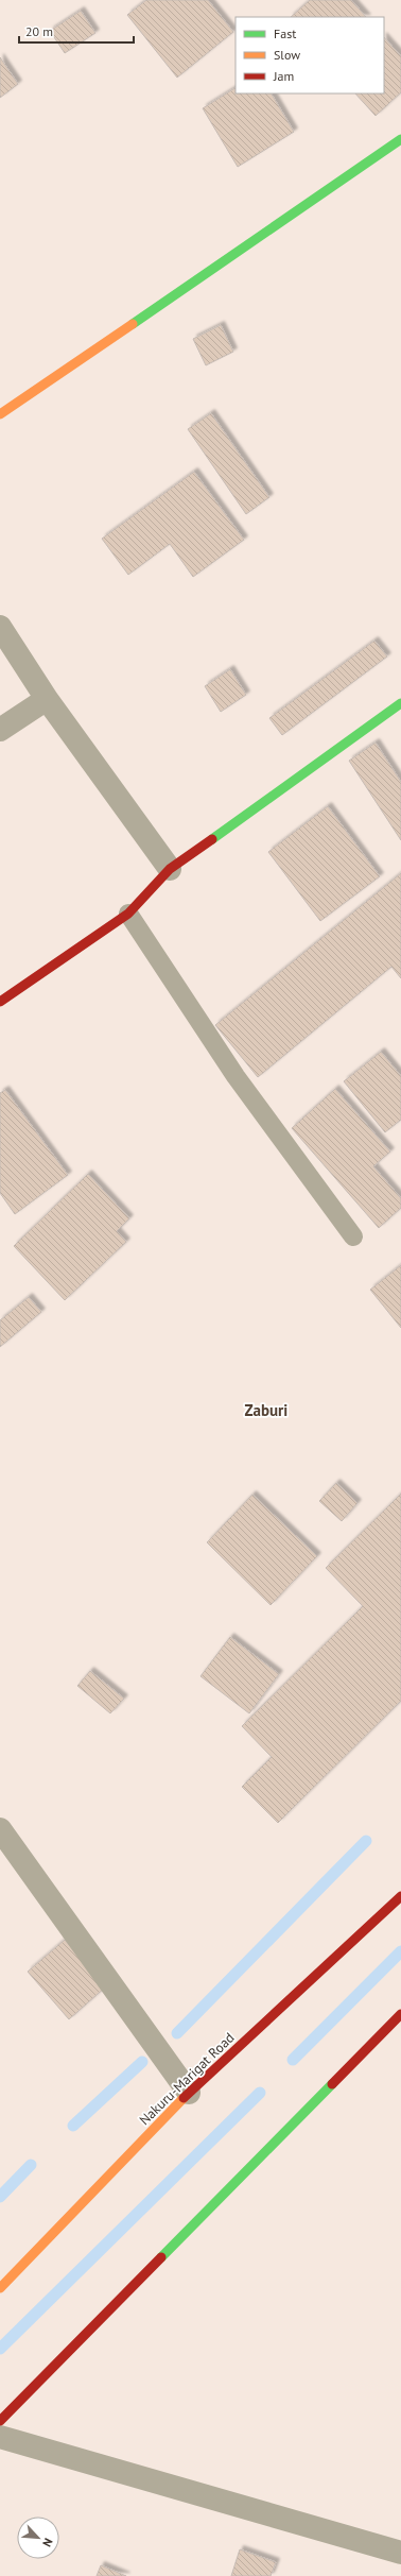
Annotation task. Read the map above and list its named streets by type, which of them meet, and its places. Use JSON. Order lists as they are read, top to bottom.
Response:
{
  "streets": {
    "street": ["Nakuru-Marigat Road"]
  },
  "districts": ["Zaburi"],
  "legend": ["Fast", "Slow", "Jam"],
  "scale_bar": "20 m",
  "north": "bottom right"
}
